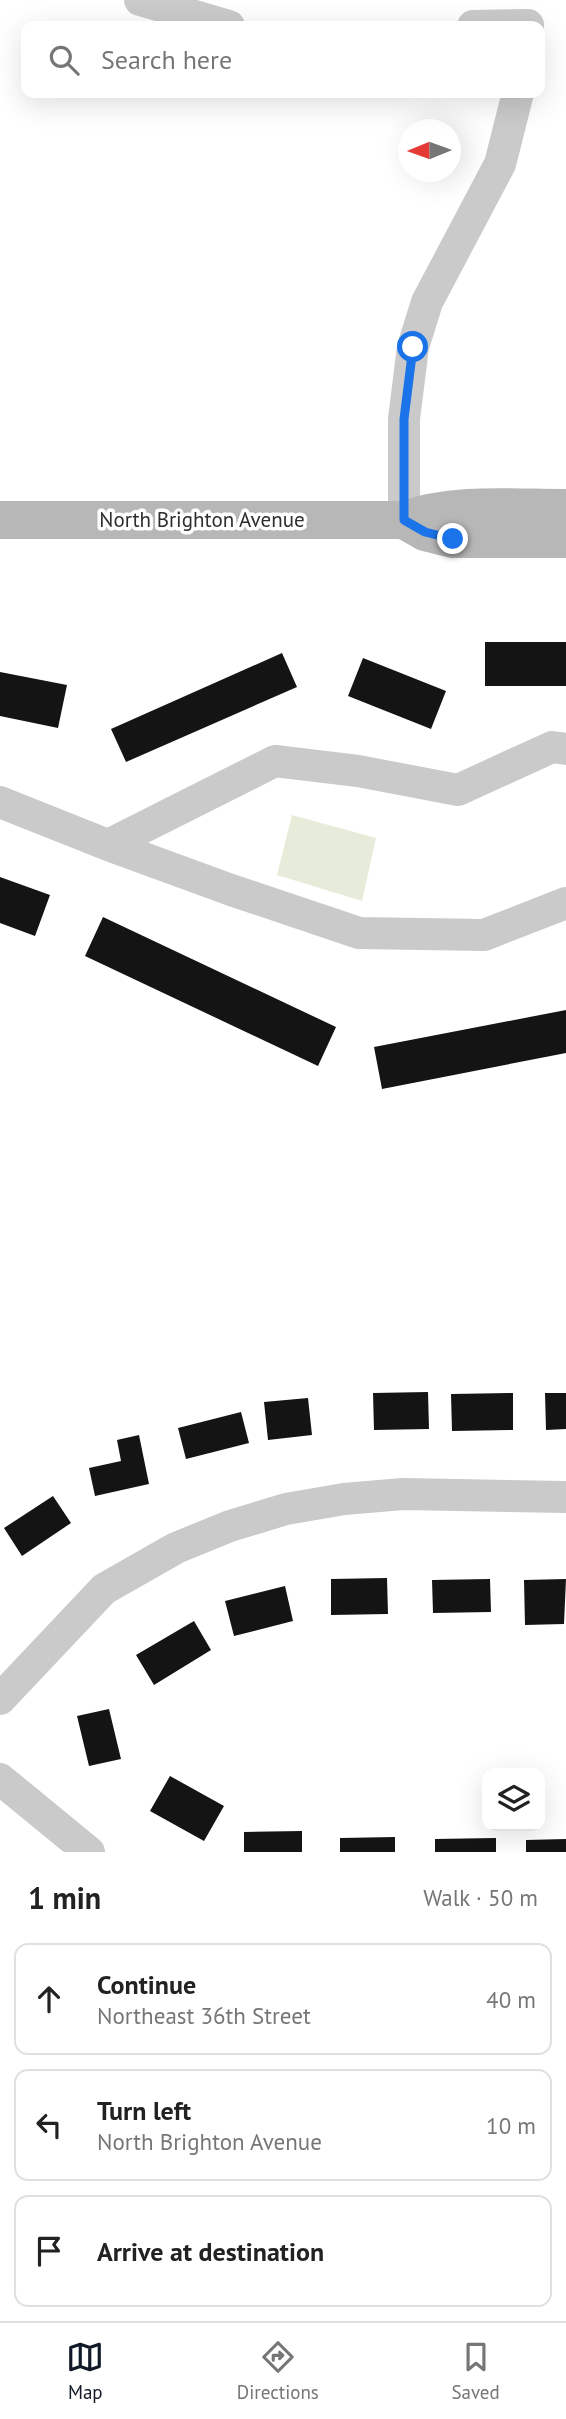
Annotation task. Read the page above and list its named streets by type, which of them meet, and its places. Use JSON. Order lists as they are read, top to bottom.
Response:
{
  "streets": {
    "main road": ["North Brighton Avenue"]
  },
  "north": "left",
  "page": {
    "search": "Search here",
    "heading": ["1 min", "Walk · 50 m"],
    "list": [
      ["Continue", "Northeast 36th Street", "40 m"],
      ["Turn left", "North Brighton Avenue", "10 m"],
      "Arrive at destination"
    ],
    "nav": ["Map", "Directions", "Saved"]
  }
}
